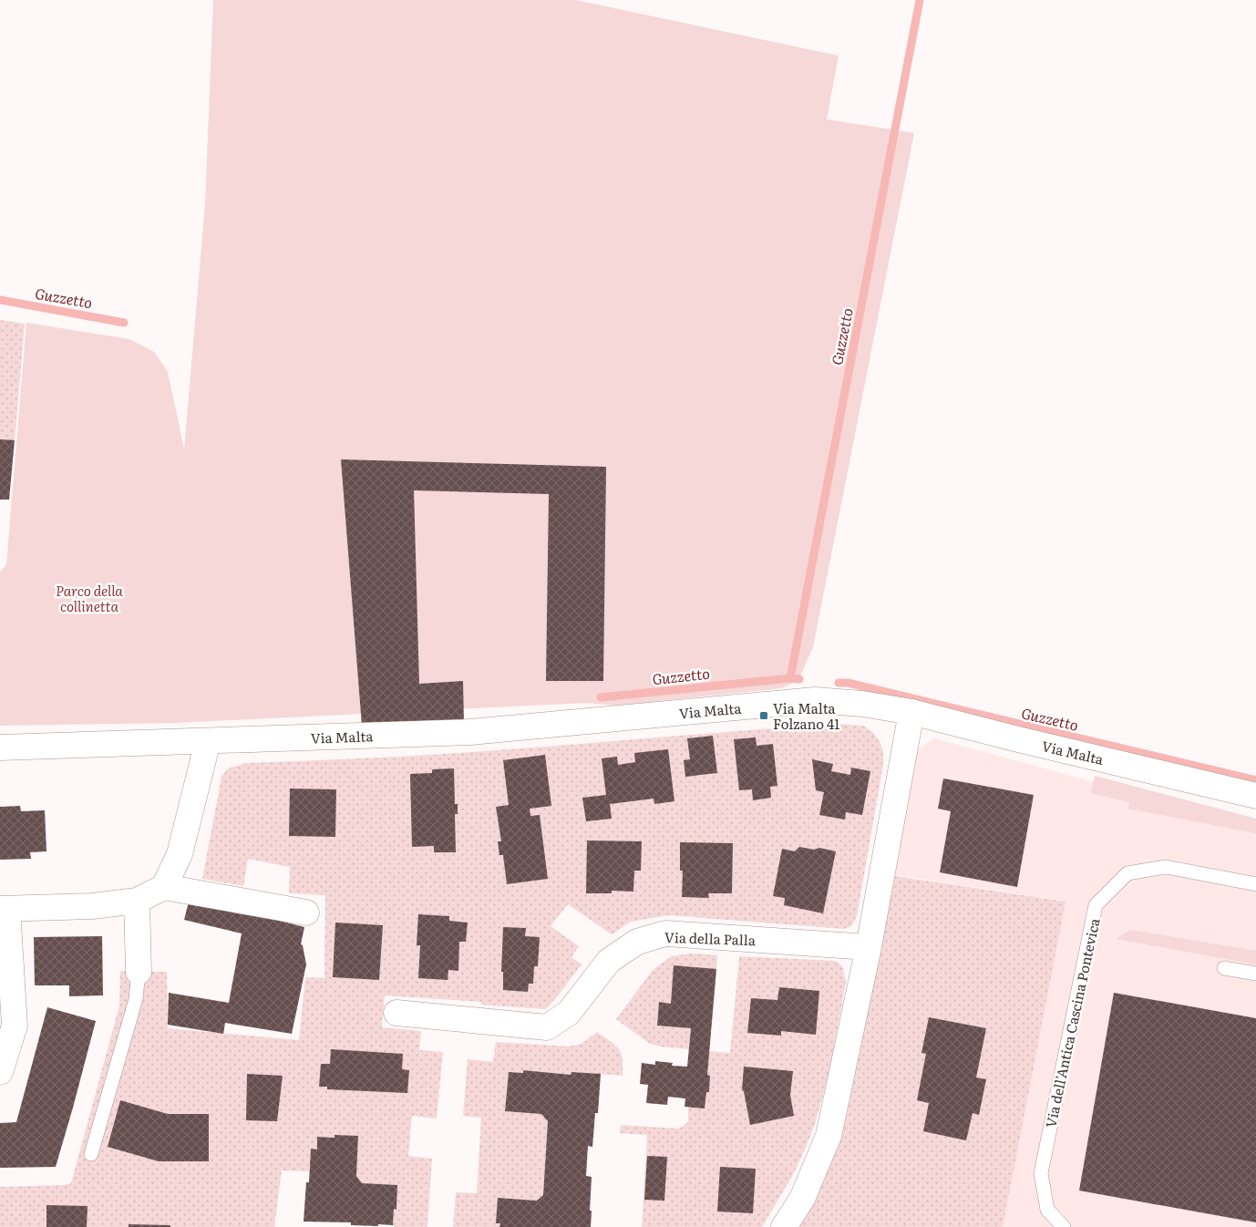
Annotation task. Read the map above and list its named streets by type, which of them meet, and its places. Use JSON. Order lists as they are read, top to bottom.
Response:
{
  "streets": {
    "street": ["Via Malta", "Via della Palla"],
    "lane": ["Via dell'Antica Cascina Pontevica"]
  },
  "water": ["Guzzetto"],
  "parks": ["Parco della collinetta"],
  "places": {
    "transit": ["Via Malta Folzano 41"]
  }
}
